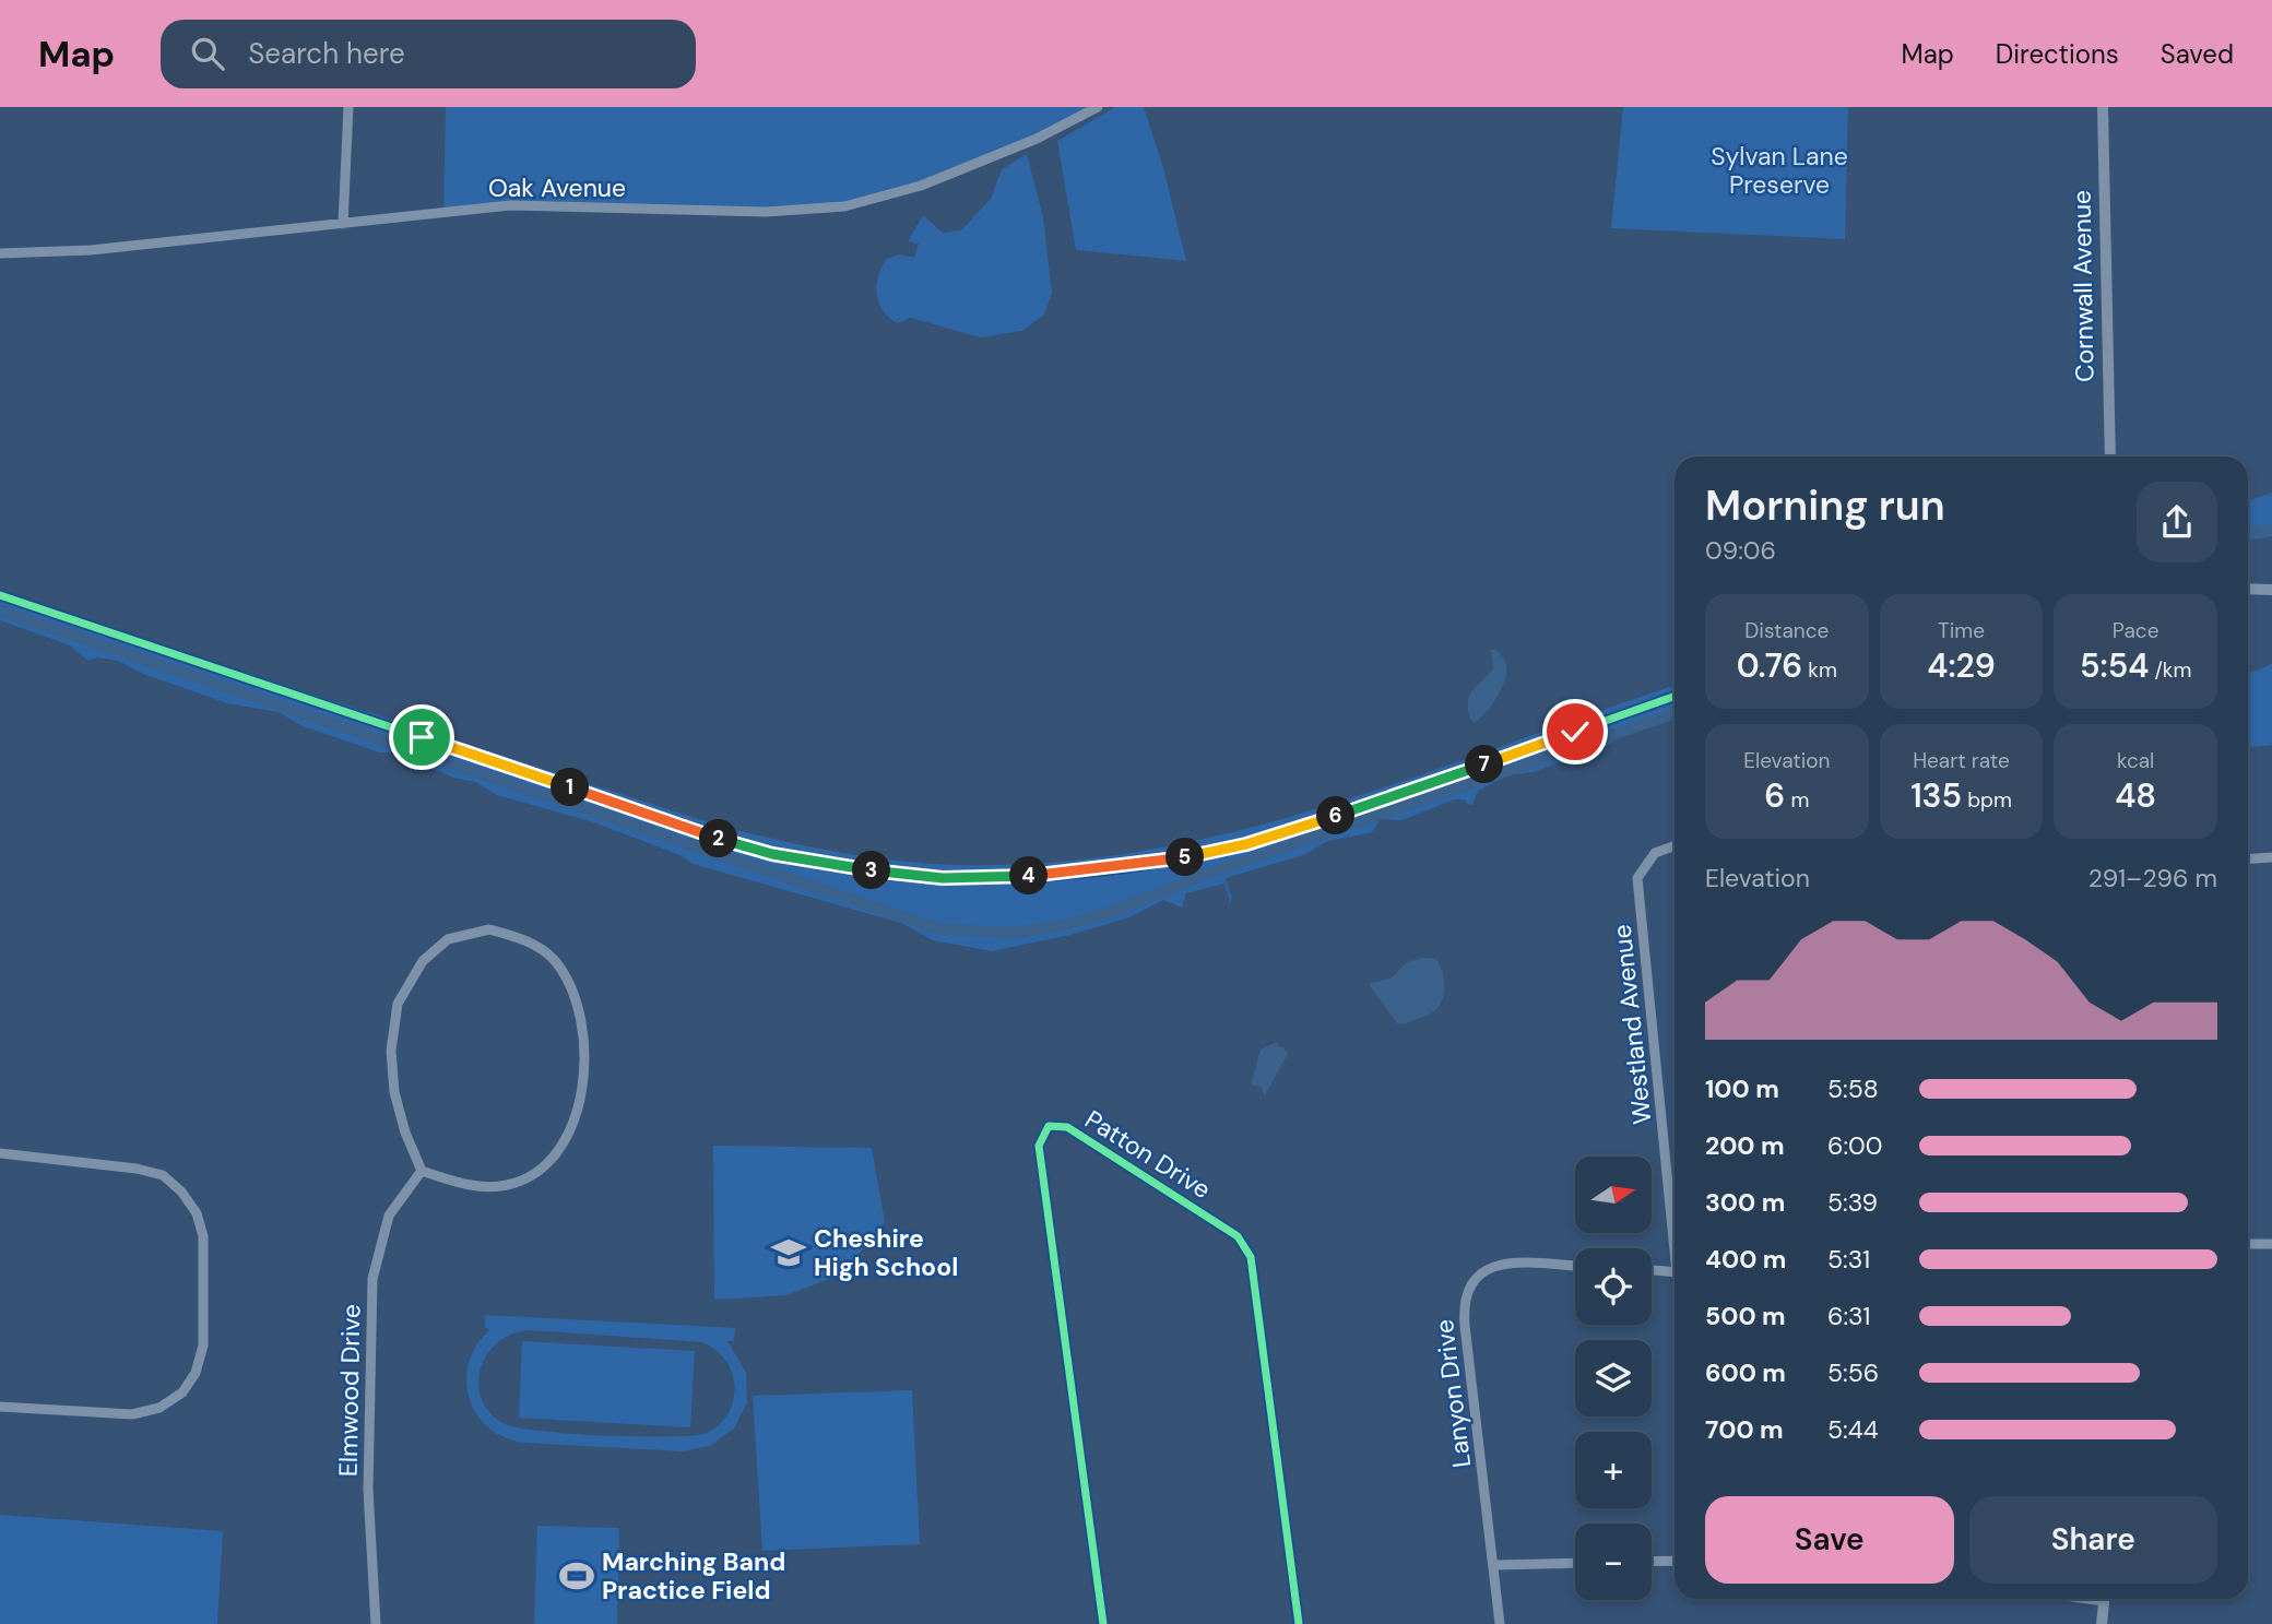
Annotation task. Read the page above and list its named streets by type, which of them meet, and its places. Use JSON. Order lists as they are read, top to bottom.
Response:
{
  "streets": {
    "street": [
      "Oak Avenue",
      "Cornwall Avenue",
      "Westland Avenue",
      "Patton Drive",
      "Elmwood Drive",
      "Lanyon Drive"
    ]
  },
  "parks": ["Sylvan Lane Preserve"],
  "places": {
    "school or university": ["Cheshire High School"],
    "sports": ["Marching Band Practice Field"]
  },
  "north": "right",
  "page": {
    "header": "Map",
    "search": "Search here",
    "nav": ["Map", "Directions", "Saved"],
    "heading": ["Morning run", "09:06"],
    "stats": [
      ["Distance", "0.76 km"],
      ["Time", "4:29"],
      ["Pace", "5:54 /km"],
      ["Elevation", "6 m"],
      ["Heart rate", "135 bpm"],
      ["kcal", "48"]
    ],
    "pins": [
      "7",
      "1",
      "6",
      "2",
      "5",
      "3",
      "4"
    ],
    "chart": ["Elevation", "291–296 m"],
    "list": [
      {
        "name": "100 m",
        "note": "5:58"
      },
      {
        "name": "200 m",
        "note": "6:00"
      },
      {
        "name": "300 m",
        "note": "5:39"
      },
      {
        "name": "400 m",
        "note": "5:31"
      },
      {
        "name": "500 m",
        "note": "6:31"
      },
      {
        "name": "600 m",
        "note": "5:56"
      },
      {
        "name": "700 m",
        "note": "5:44"
      }
    ],
    "map_buttons": ["+", "−"],
    "buttons": ["Save", "Share"]
  }
}
